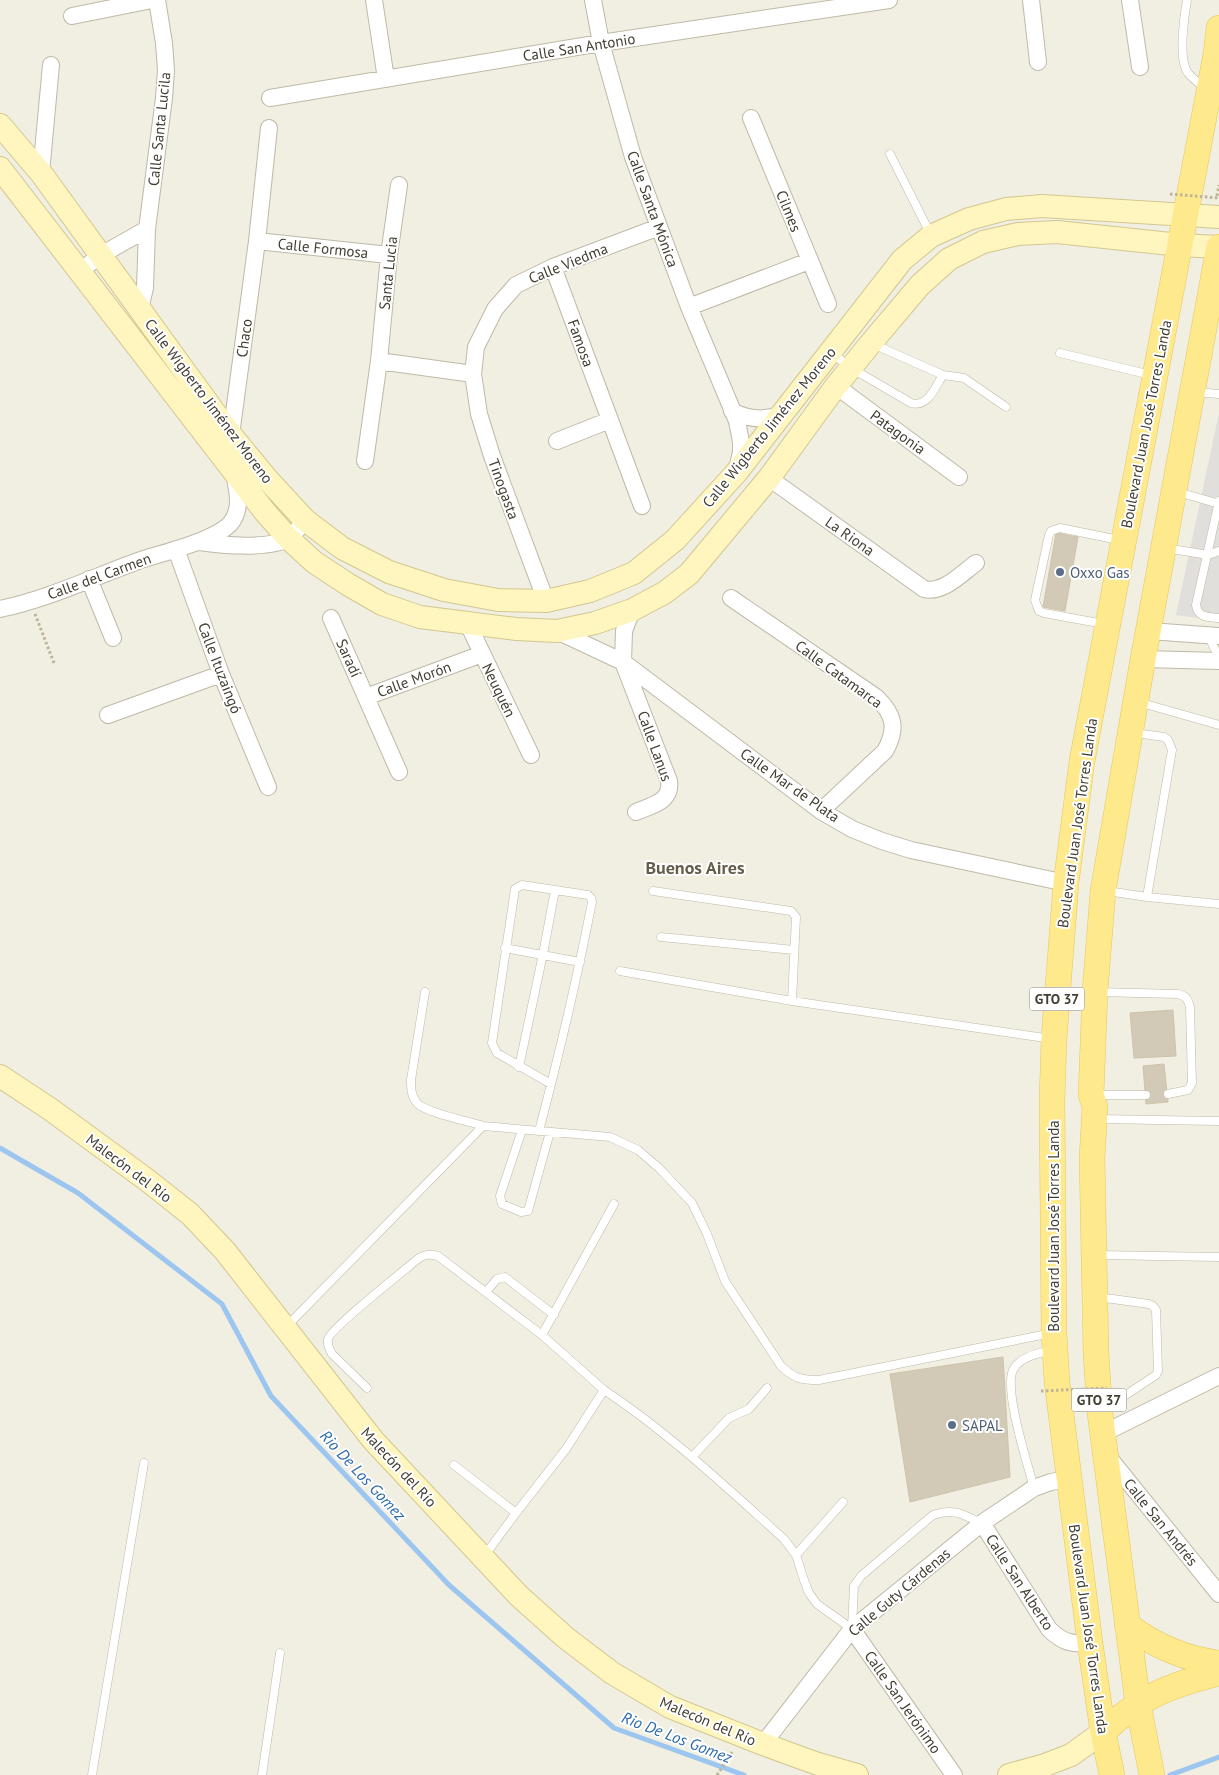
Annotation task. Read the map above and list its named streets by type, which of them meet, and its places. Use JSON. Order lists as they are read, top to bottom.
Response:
{
  "streets": {
    "main road": ["Boulevard Juan José Torres Landa", "GTO 37"],
    "street": [
      "Calle San Antonio",
      "Calle Santa Lucila",
      "Calle Santa Mónica",
      "Cilmes",
      "Calle Formosa",
      "Calle Viedma",
      "Santa Lucia",
      "Chaco",
      "Famosa",
      "Calle Wigberto Jiménez Moreno",
      "Patagonia",
      "Tinogasta",
      "La Riona",
      "Calle del Carmen",
      "Saradí",
      "Calle Ituzaingó",
      "Calle Catamarca",
      "Calle Morón",
      "Neuquén",
      "Calle Lanus",
      "Calle Mar de Plata",
      "Malecón del Río",
      "Calle San Andrés",
      "Calle San Alberto",
      "Calle Guty Cárdenas",
      "Calle San Jerónimo"
    ]
  },
  "crossings": [
    ["Calle San Antonio", "Calle Santa Mónica"],
    ["Calle Santa Lucila", "Calle Wigberto Jiménez Moreno"],
    ["Calle Santa Mónica", "Calle Viedma"],
    ["Calle Santa Mónica", "Calle Wigberto Jiménez Moreno"],
    ["Calle Formosa", "Santa Lucia"],
    ["Calle Formosa", "Chaco"],
    ["Calle Viedma", "Famosa"],
    ["Calle Viedma", "Tinogasta"],
    ["Chaco", "Calle Wigberto Jiménez Moreno"],
    ["Calle Wigberto Jiménez Moreno", "Boulevard Juan José Torres Landa"],
    ["Calle Wigberto Jiménez Moreno", "Patagonia"],
    ["Calle Wigberto Jiménez Moreno", "Tinogasta"],
    ["Calle Wigberto Jiménez Moreno", "La Riona"],
    ["Calle Wigberto Jiménez Moreno", "Calle del Carmen"],
    ["Calle Wigberto Jiménez Moreno", "Neuquén"],
    ["Calle Wigberto Jiménez Moreno", "Calle Mar de Plata"],
    ["Calle Wigberto Jiménez Moreno", "GTO 37"],
    ["Boulevard Juan José Torres Landa", "Calle Mar de Plata"],
    ["Boulevard Juan José Torres Landa", "Calle San Alberto"],
    ["Boulevard Juan José Torres Landa", "Calle Guty Cárdenas"],
    ["Calle del Carmen", "Calle Ituzaingó"],
    ["Saradí", "Calle Morón"],
    ["Calle Catamarca", "Calle Mar de Plata"],
    ["Calle Morón", "Neuquén"],
    ["Calle Lanus", "Calle Mar de Plata"],
    ["GTO 37", "Calle San Andrés"],
    ["Malecón del Río", "Calle Guty Cárdenas"],
    ["Calle San Alberto", "Calle Guty Cárdenas"],
    ["Calle Guty Cárdenas", "Calle San Jerónimo"]
  ],
  "districts": ["Buenos Aires"],
  "water": ["Rio De Los Gomez"],
  "places": ["Oxxo Gas", "SAPAL"]
}
